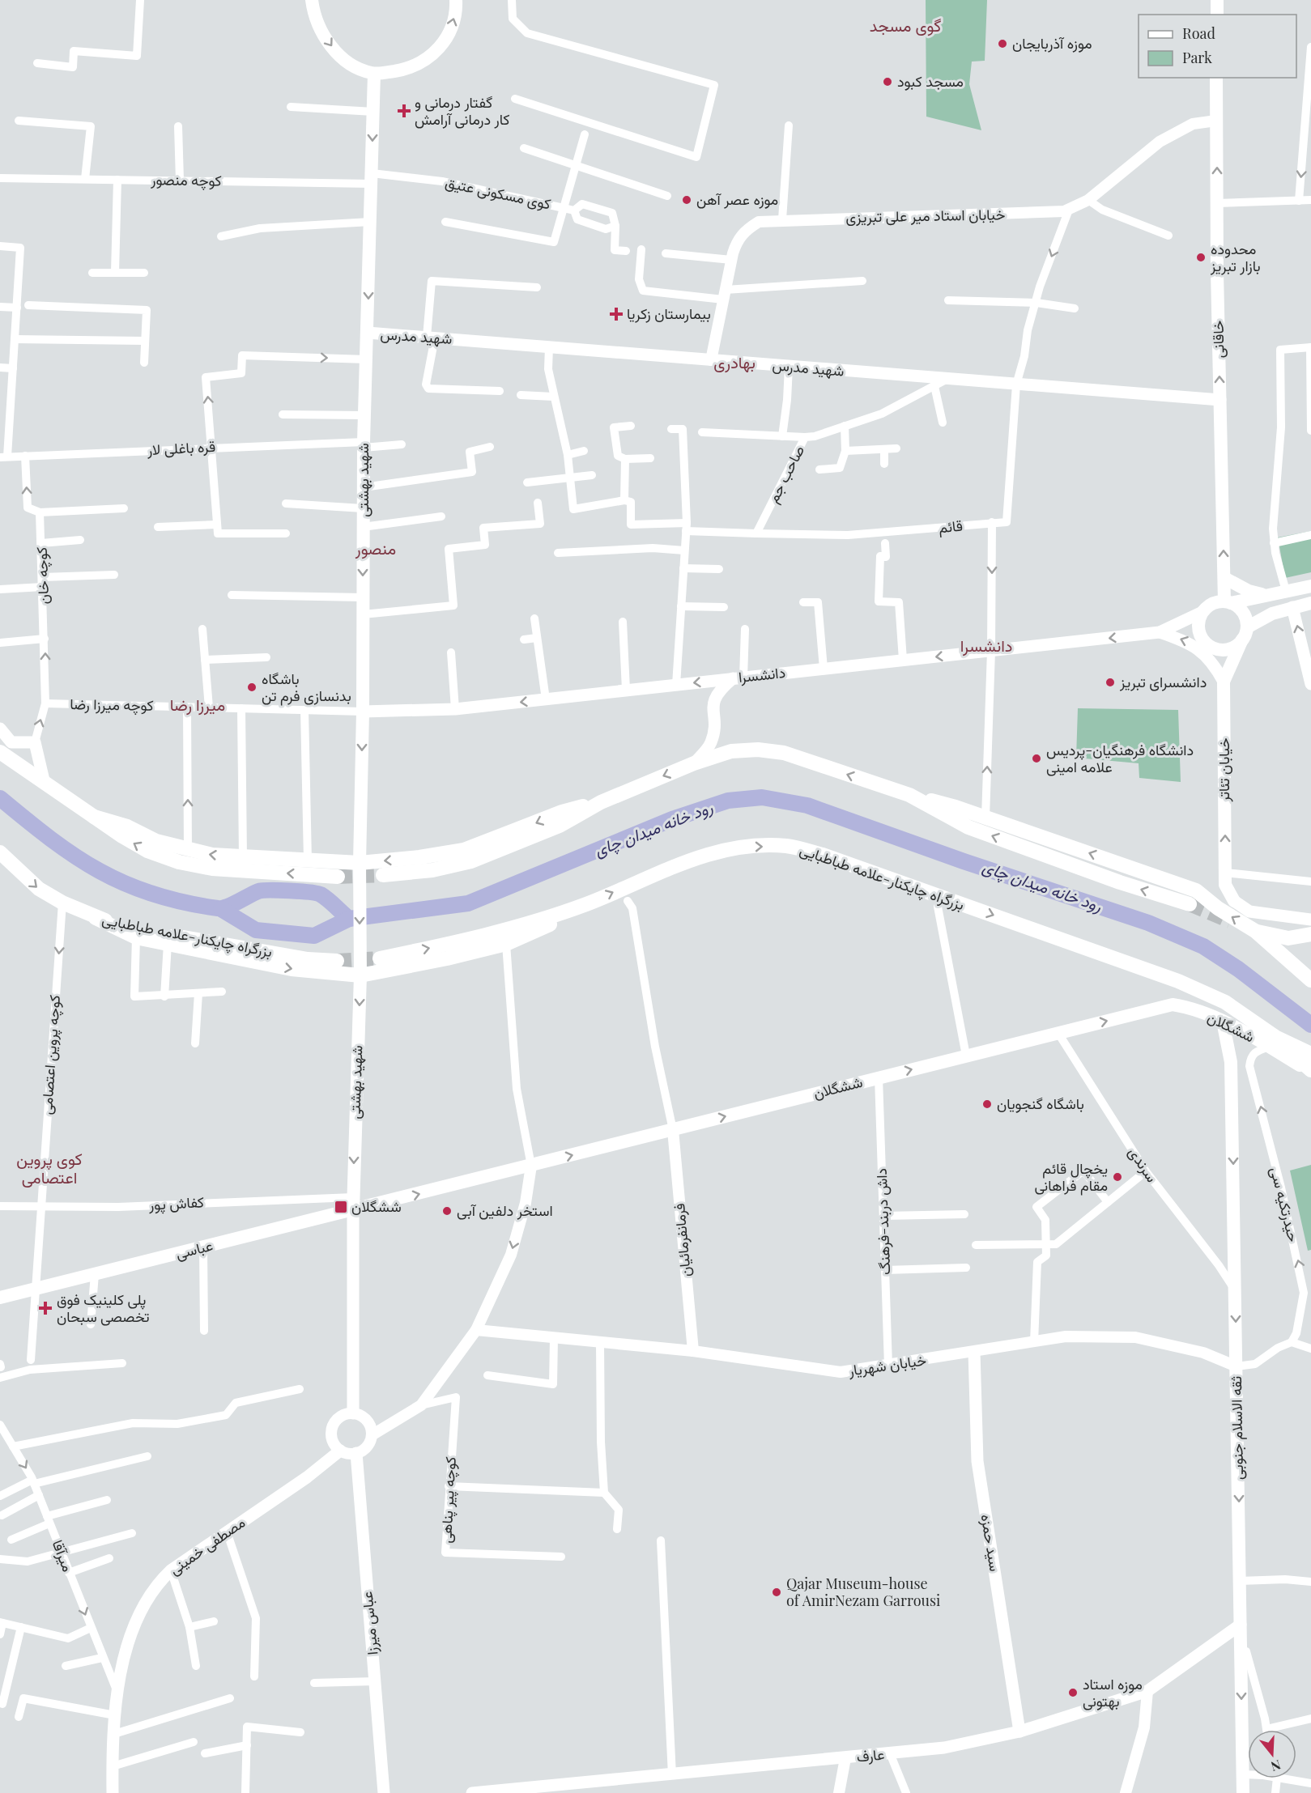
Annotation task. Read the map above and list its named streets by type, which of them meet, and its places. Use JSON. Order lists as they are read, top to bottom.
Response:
{
  "streets": {
    "highway": ["بزرگراه چایکنار-علامه طباطبایی"],
    "main road": [
      "شهید مدرس",
      "خاقانی",
      "شهید بهشتى",
      "دانشسرا",
      "خیابان تئاتر",
      "ششگلان",
      "عباسى",
      "ثقه الاسلام جنوبی",
      "سید حمزه",
      "مصطفی خمینی",
      "عباس میرزا",
      "عارف"
    ],
    "street": [
      "کوچه منصور",
      "کوی مسکونی عتیق",
      "خیابان استاد میر علی تبریزی",
      "قره باغلی لار",
      "صاحب جم",
      "قائم",
      "کوچه خان",
      "کوچه میرزا رضا",
      "کوچه پروین اعتصامی",
      "سرندی",
      "کفاش پور",
      "حیدرتکیه سی",
      "داش دربند-فرهنگ",
      "فرمانفرمائیان",
      "خیابان شهریار",
      "کوچه پیر پناهی",
      "میرآقا"
    ]
  },
  "crossings": [
    ["کوچه منصور", "کوی مسکونی عتیق"],
    ["کوچه منصور", "شهید بهشتى"],
    ["کوی مسکونی عتیق", "شهید بهشتى"],
    ["خیابان استاد میر علی تبریزی", "شهید مدرس"],
    ["خیابان استاد میر علی تبریزی", "خاقانی"],
    ["شهید مدرس", "خاقانی"],
    ["شهید مدرس", "صاحب جم"],
    ["شهید مدرس", "شهید بهشتى"],
    ["شهید مدرس", "قائم"],
    ["خاقانی", "خیابان تئاتر"],
    ["قره باغلی لار", "شهید بهشتى"],
    ["صاحب جم", "قائم"],
    ["شهید بهشتى", "دانشسرا"],
    ["شهید بهشتى", "کوچه میرزا رضا"],
    ["شهید بهشتى", "ششگلان"],
    ["شهید بهشتى", "کفاش پور"],
    ["شهید بهشتى", "عباسى"],
    ["کوچه خان", "کوچه میرزا رضا"],
    ["دانشسرا", "کوچه میرزا رضا"],
    ["بزرگراه چایکنار-علامه طباطبایی", "ششگلان"],
    ["بزرگراه چایکنار-علامه طباطبایی", "کوچه پروین اعتصامی"],
    ["بزرگراه چایکنار-علامه طباطبایی", "حیدرتکیه سی"],
    ["ششگلان", "سرندی"],
    ["ششگلان", "کفاش پور"],
    ["ششگلان", "حیدرتکیه سی"],
    ["ششگلان", "داش دربند-فرهنگ"],
    ["ششگلان", "فرمانفرمائیان"],
    ["ششگلان", "عباسى"],
    ["ششگلان", "ثقه الاسلام جنوبی"],
    ["کوچه پروین اعتصامی", "کفاش پور"],
    ["کوچه پروین اعتصامی", "عباسى"],
    ["سرندی", "ثقه الاسلام جنوبی"],
    ["کفاش پور", "عباسى"],
    ["داش دربند-فرهنگ", "خیابان شهریار"],
    ["فرمانفرمائیان", "خیابان شهریار"],
    ["خیابان شهریار", "ثقه الاسلام جنوبی"],
    ["خیابان شهریار", "سید حمزه"],
    ["ثقه الاسلام جنوبی", "عارف"],
    ["سید حمزه", "عارف"],
    ["مصطفی خمینی", "میرآقا"],
    ["مصطفی خمینی", "عباس میرزا"]
  ],
  "one_way": [
    "خاقانی",
    "شهید بهشتى",
    "دانشسرا",
    "خیابان تئاتر",
    "ششگلان",
    "کوچه پروین اعتصامی",
    "حیدرتکیه سی",
    "ثقه الاسلام جنوبی"
  ],
  "districts": [
    "گوی مسجد",
    "بهادری",
    "منصور",
    "دانشسرا",
    "میرزا رضا",
    "کوی پروین اعتصامی"
  ],
  "water": ["رود خانه میدان چای"],
  "places": {
    "other": [
      "موزه آذربایجان",
      "مسجد کبود",
      "موزه عصر آهن",
      "محدوده بازار تبریز",
      "دانشسرای تبریز",
      "باشگاه بدنسازی فرم تن",
      "دانشگاه فرهنگیان-پردیس علامه امینی",
      "باشگاه گنجویان",
      "یخچال قائم مقام فراهانی",
      "استخر دلفین آبی",
      "Qajar Museum-house of AmirNezam Garrousi",
      "موزه استاد بهتونی"
    ],
    "health": ["گفتار درمانی و کار درمانی آرامش", "بیمارستان زکریا", "پلی کلینیک فوق تخصصی سبحان"],
    "transit": ["ششگلان"]
  },
  "legend": ["Road", "Park"],
  "north": "bottom"
}
